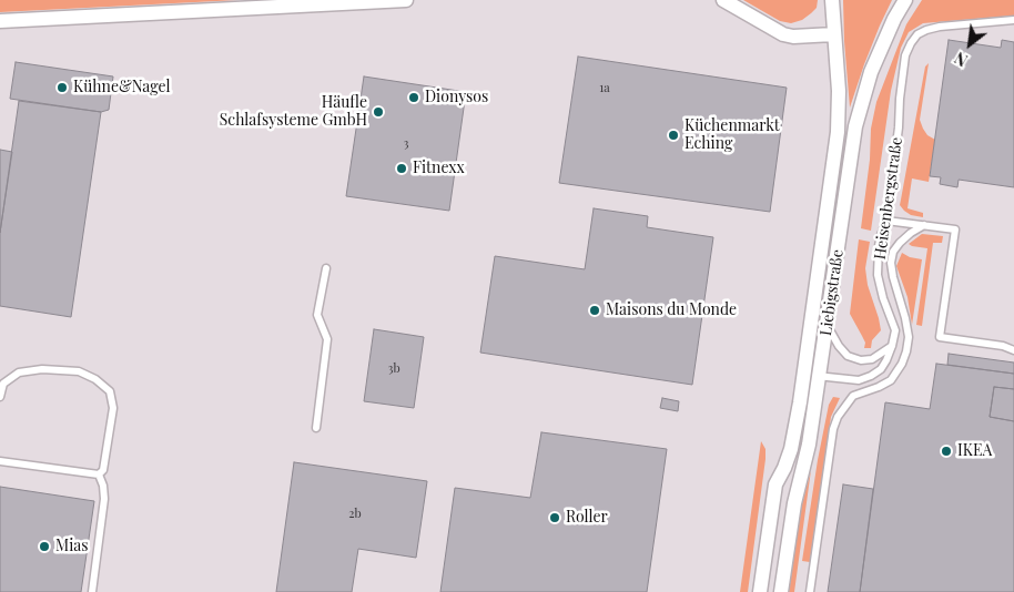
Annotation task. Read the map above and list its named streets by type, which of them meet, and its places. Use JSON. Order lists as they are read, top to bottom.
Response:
{
  "streets": {
    "street": ["Liebigstraße"],
    "lane": ["Heisenbergstraße"]
  },
  "places": [
    "Kühne&Nagel",
    "Dionysos",
    "Häufle Schlafsysteme GmbH",
    "Küchenmarkt Eching",
    "Fitnexx",
    "Maisons du Monde",
    "IKEA",
    "Roller",
    "Mias"
  ],
  "house_numbers": [
    "1a",
    "3",
    "3b",
    "2b"
  ],
  "north": "bottom left"
}
